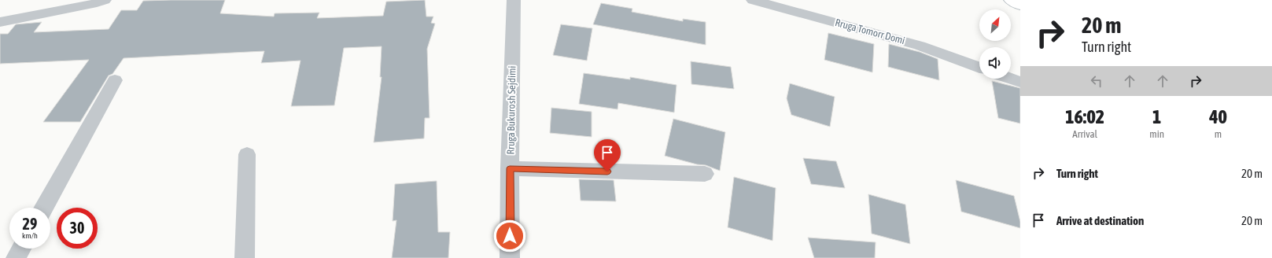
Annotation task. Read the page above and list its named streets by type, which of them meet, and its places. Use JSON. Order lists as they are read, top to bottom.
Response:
{
  "streets": {
    "street": ["Rruga Tomorr Domi", "Rruga Bukurosh Sejdimi"]
  },
  "north": "top right",
  "page": {
    "turn": ["20 m", "Turn right"],
    "eta": [
      "16:02",
      "Arrival",
      "1",
      "min",
      "40",
      "m"
    ],
    "list": [
      {
        "name": "Turn right",
        "value": "20 m"
      },
      {
        "name": "Arrive at destination",
        "value": "20 m"
      }
    ],
    "speed": "29 km/h",
    "limit": "30"
  }
}
